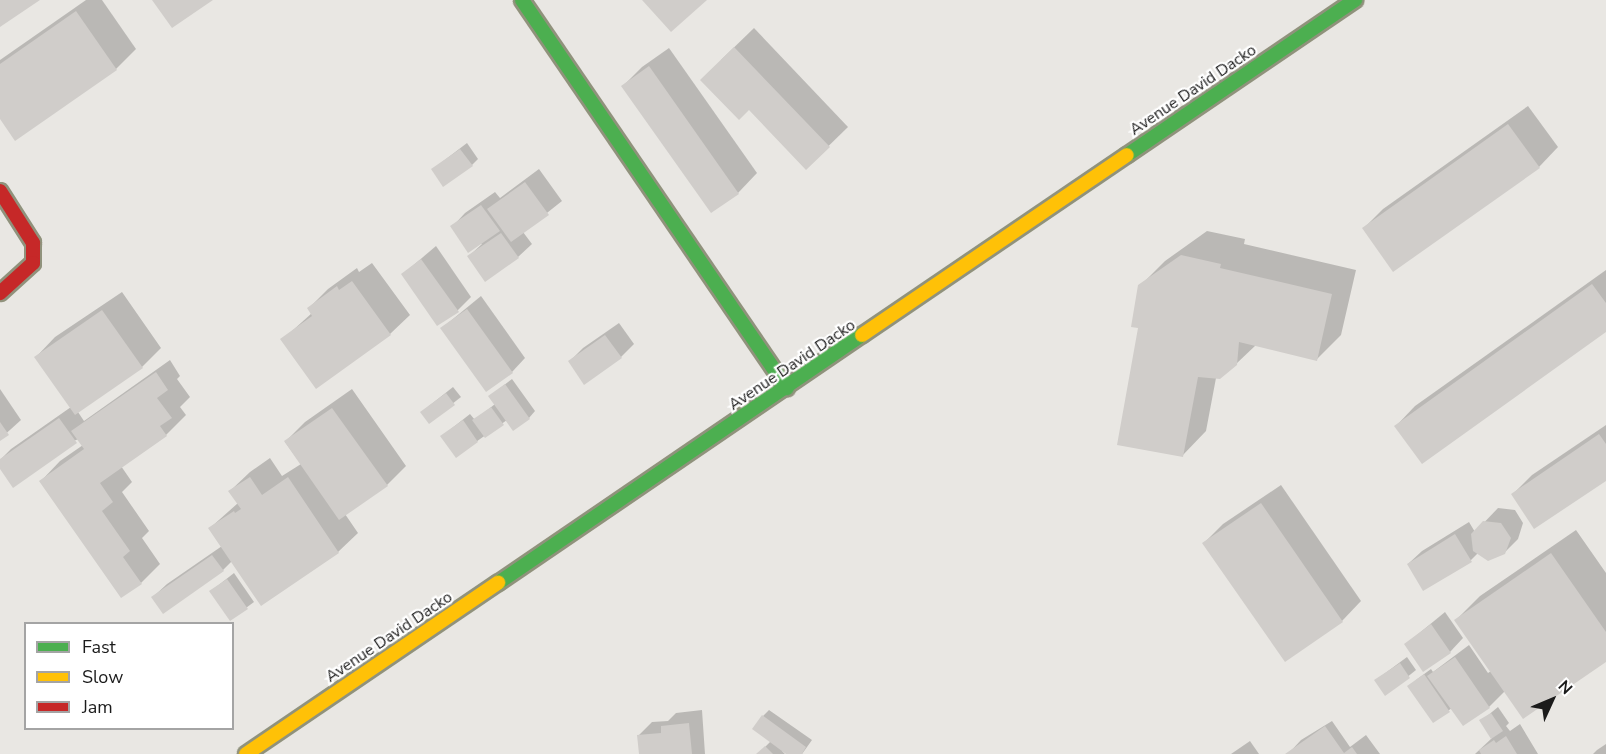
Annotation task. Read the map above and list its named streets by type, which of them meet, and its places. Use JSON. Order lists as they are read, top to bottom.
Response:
{
  "streets": {
    "main road": ["Avenue David Dacko"]
  },
  "legend": ["Fast", "Slow", "Jam"],
  "north": "top right"
}
